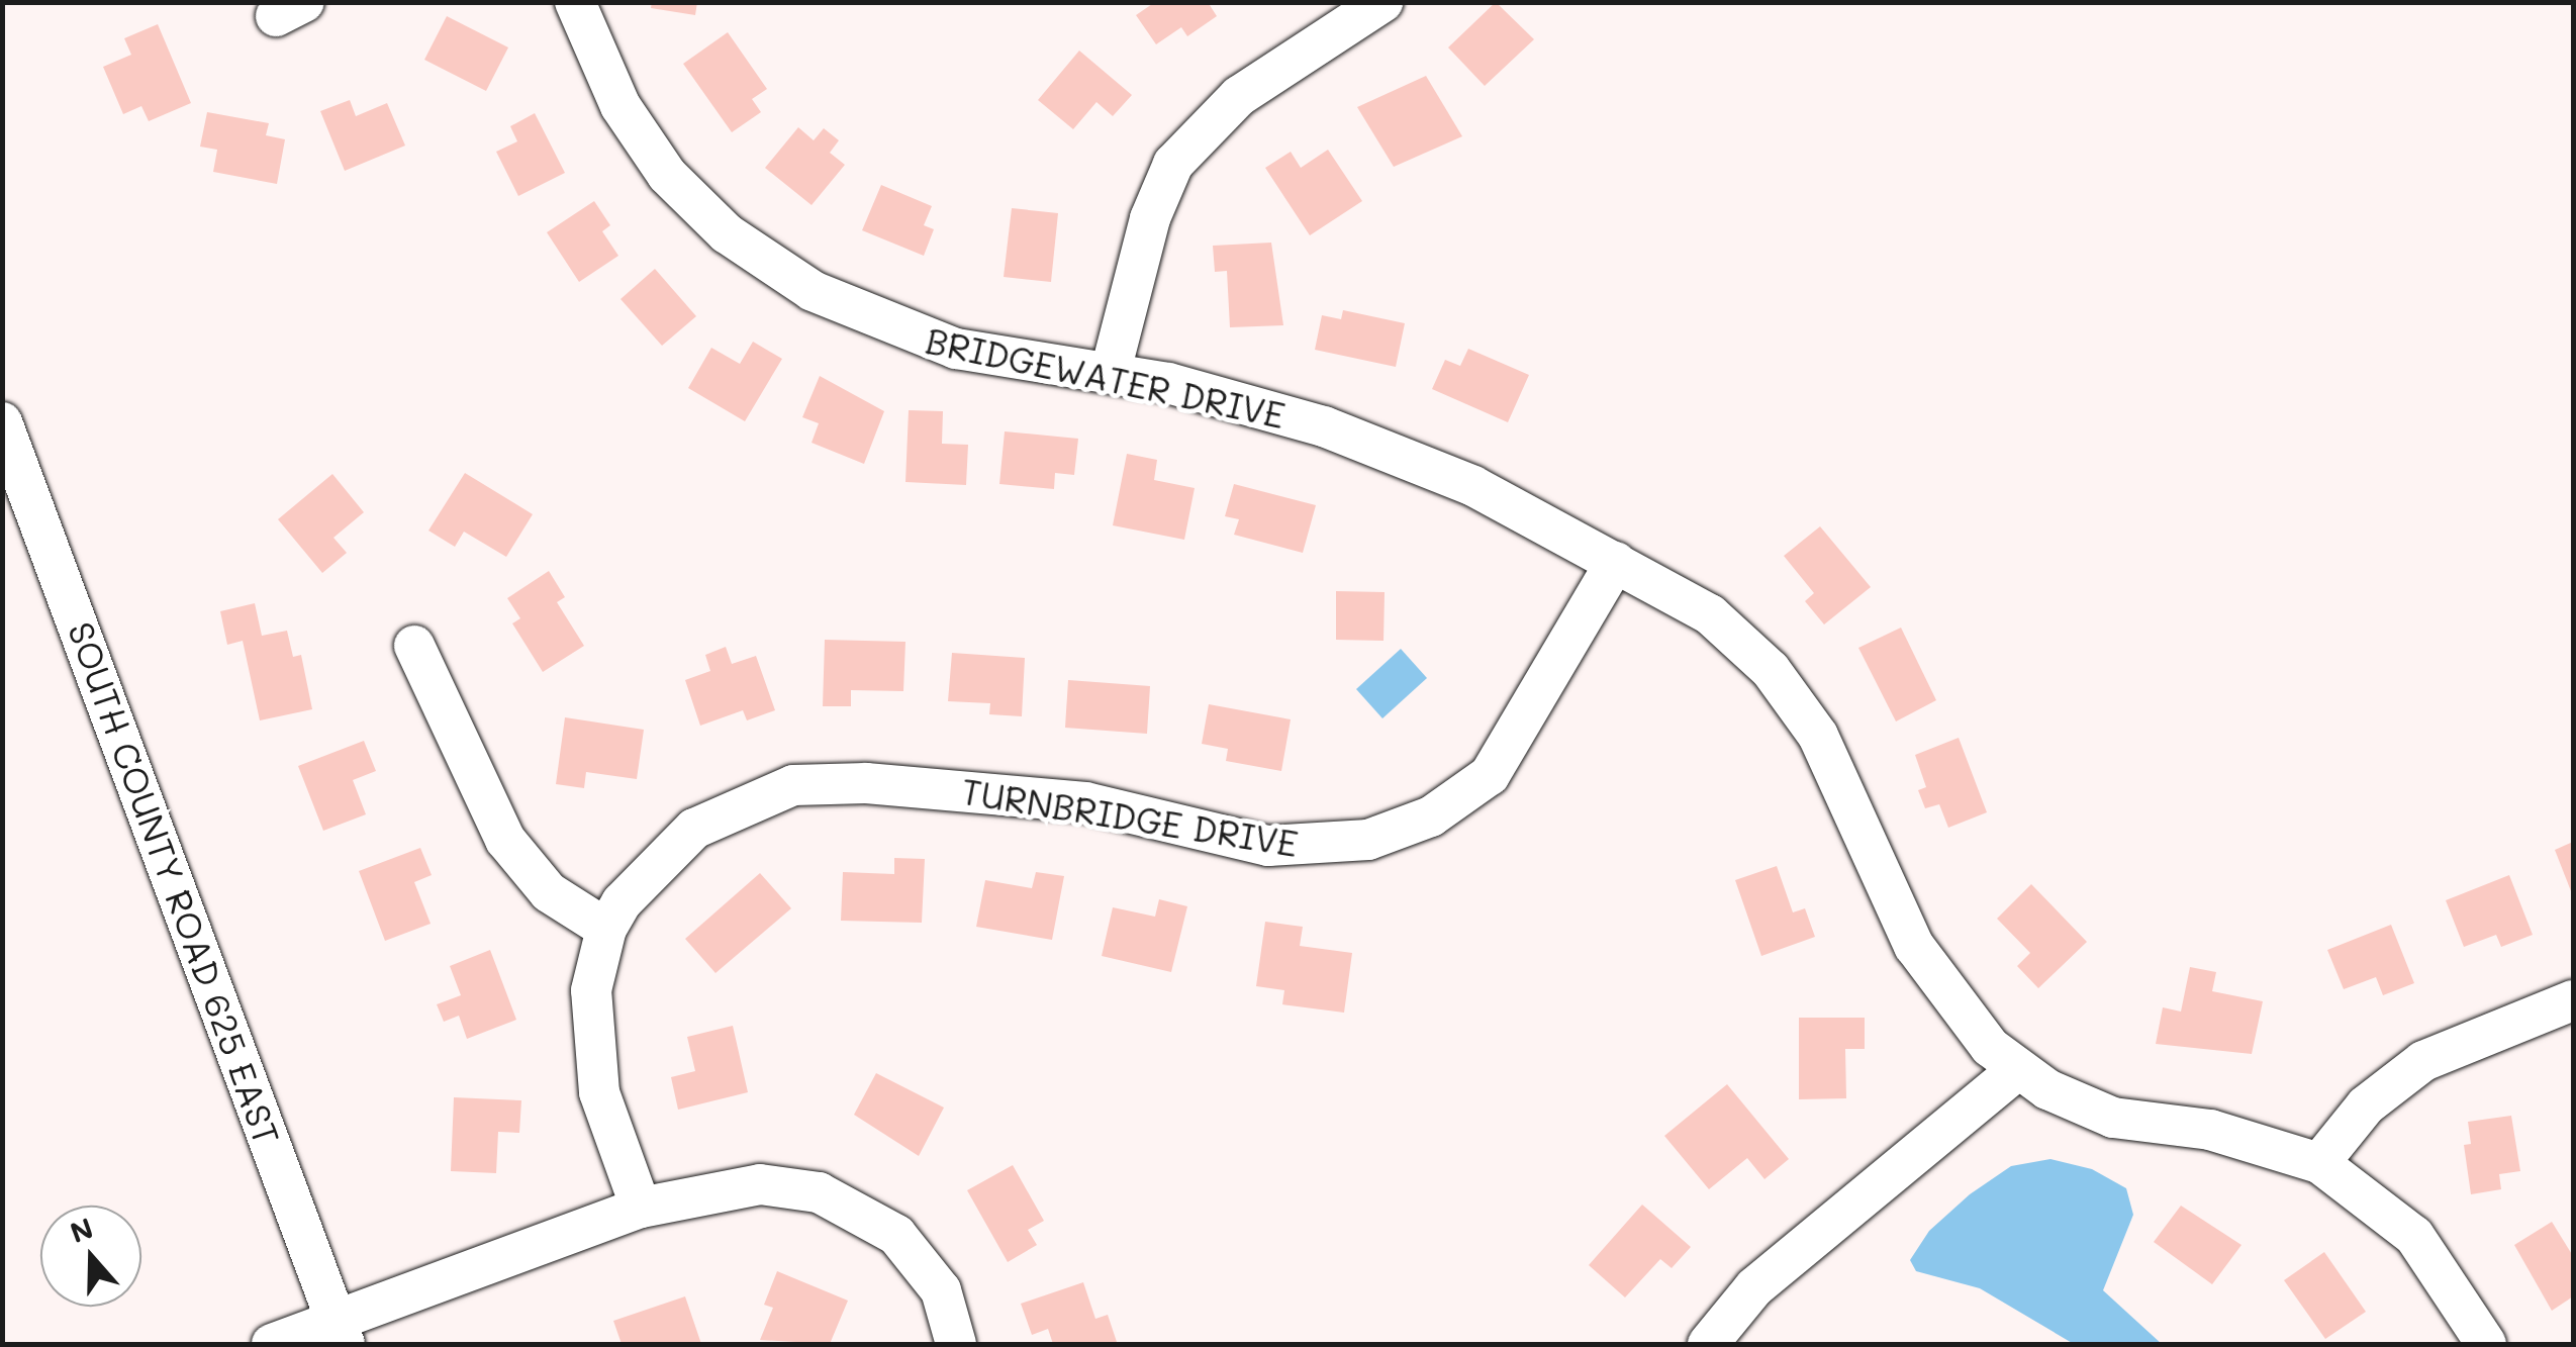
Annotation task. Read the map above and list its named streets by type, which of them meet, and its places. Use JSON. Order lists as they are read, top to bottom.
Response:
{
  "streets": {
    "street": ["BRIDGEWATER DRIVE", "TURNBRIDGE DRIVE", "SOUTH COUNTY ROAD 625 EAST"]
  },
  "crossings": [
    ["BRIDGEWATER DRIVE", "TURNBRIDGE DRIVE"]
  ],
  "north": "top"
}
